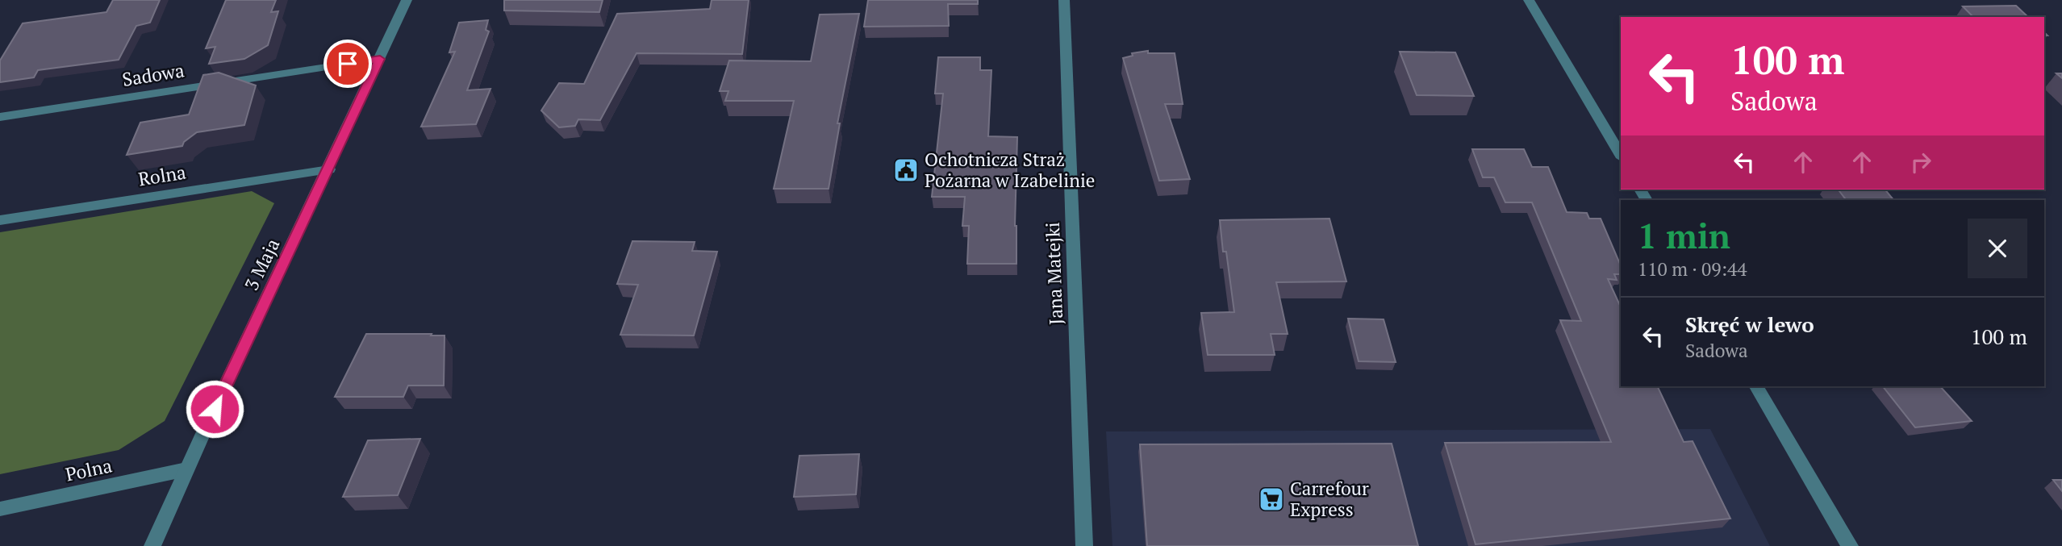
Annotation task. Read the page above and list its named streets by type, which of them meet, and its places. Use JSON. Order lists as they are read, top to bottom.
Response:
{
  "streets": {
    "street": [
      "Sadowa",
      "Rolna",
      "3 Maja",
      "Jana Matejki",
      "Polna"
    ]
  },
  "crossings": [
    ["Sadowa", "3 Maja"],
    ["Rolna", "3 Maja"],
    ["3 Maja", "Polna"]
  ],
  "places": {
    "public building": ["Ochotnicza Straż Pożarna w Izabelinie"],
    "supermarket": ["Carrefour Express"]
  },
  "page": {
    "turn": ["100 m", "Sadowa"],
    "heading": ["1 min", "110 m · 09:44"],
    "list": [
      {
        "name": "Skręć w lewo",
        "note": "Sadowa",
        "value": "100 m"
      }
    ]
  }
}
